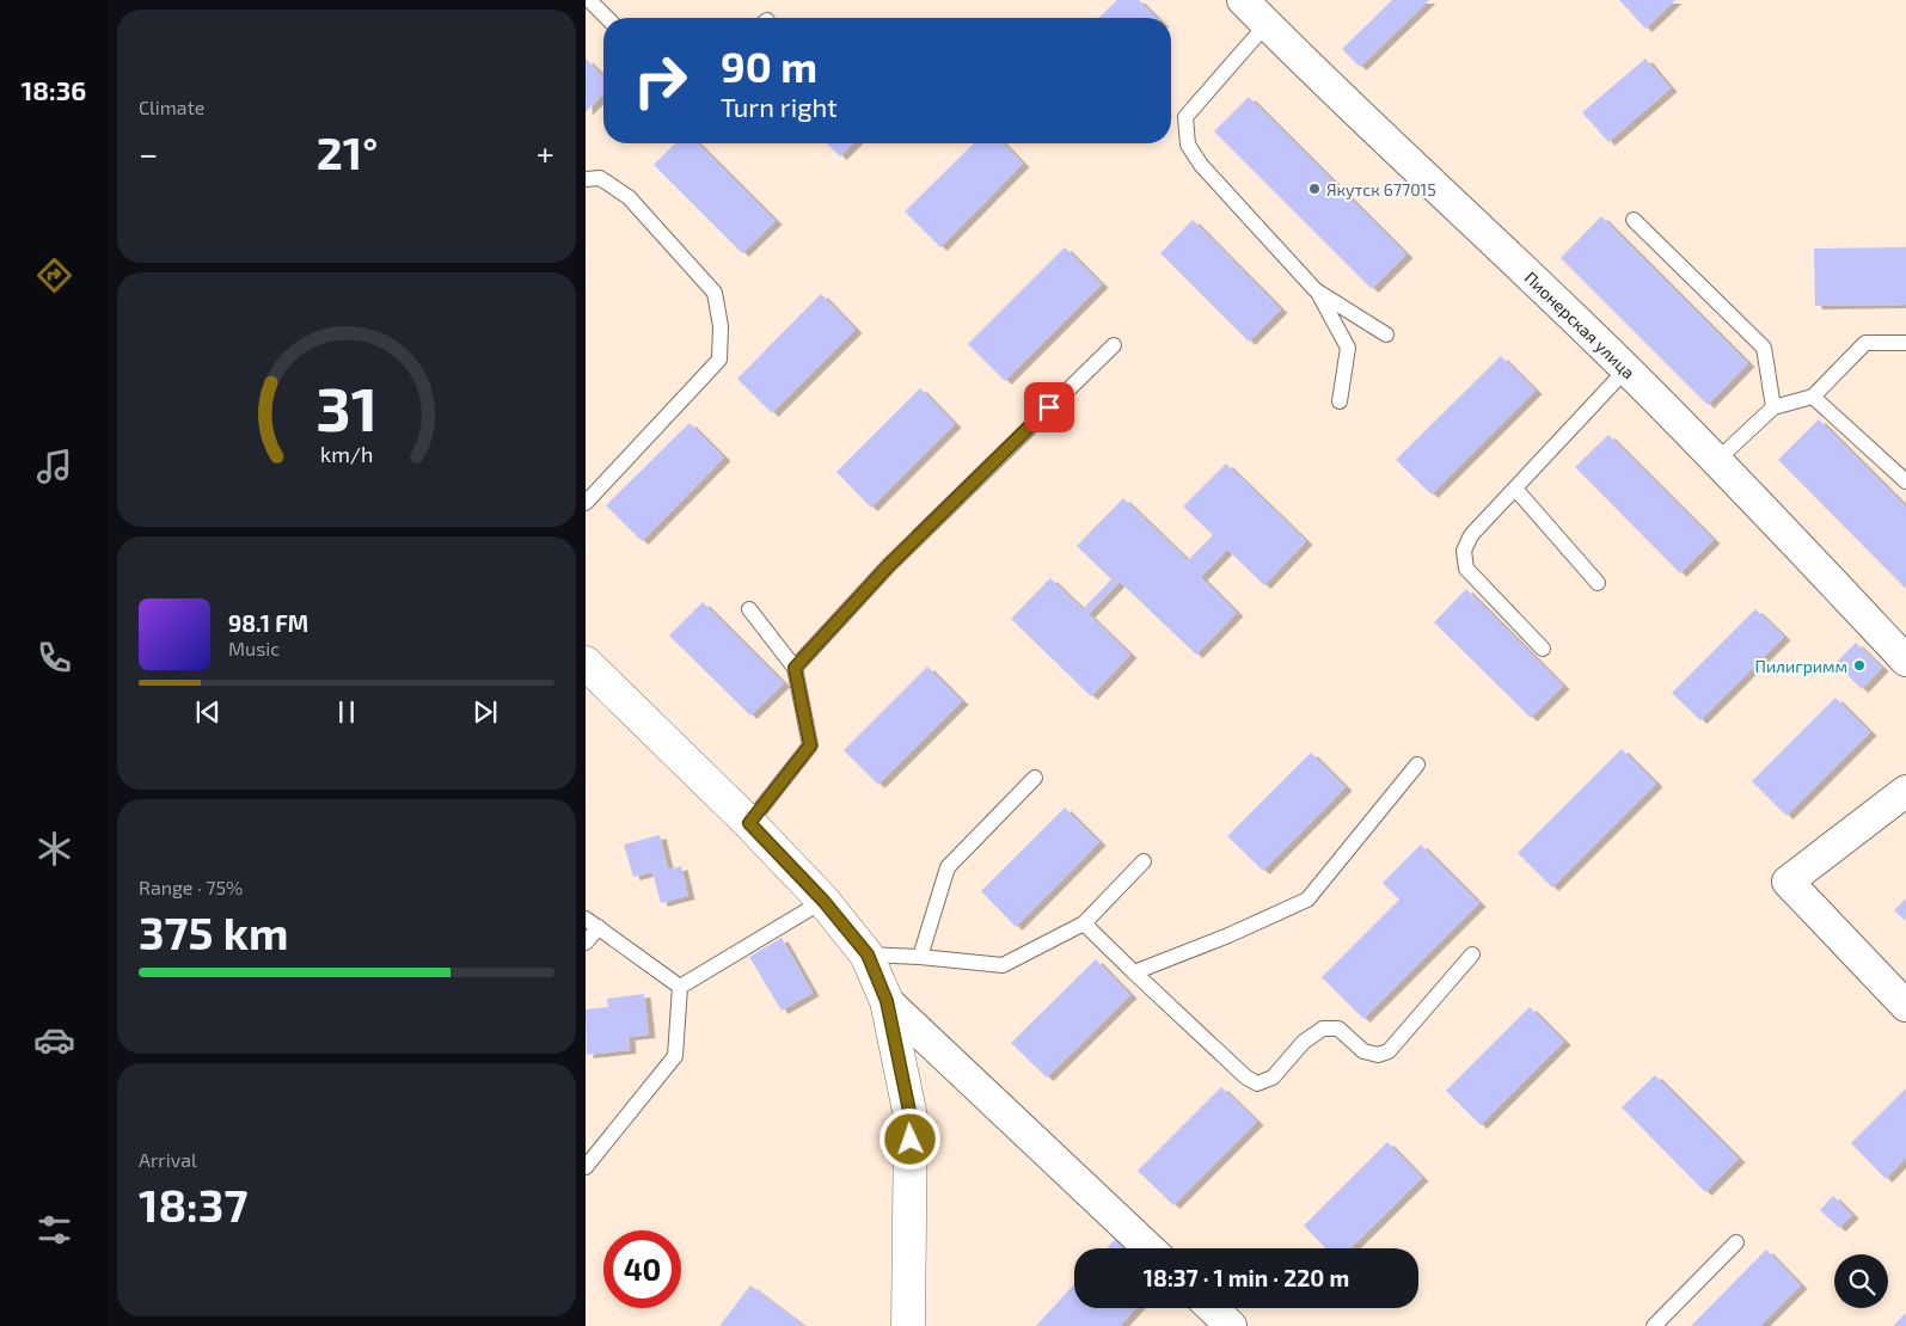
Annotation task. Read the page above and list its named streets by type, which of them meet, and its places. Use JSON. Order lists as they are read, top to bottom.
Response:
{
  "streets": {
    "street": ["Пионерская улица"]
  },
  "places": ["Якутск 677015", "Пилигримм"],
  "page": {
    "tabs": "18:36",
    "tile": [
      "Climate",
      ["Range · 75%", "375 km"],
      ["Arrival", "18:37"]
    ],
    "turn": ["90 m", "Turn right"],
    "heat": ["−", "21°", "+"],
    "song": ["98.1 FM", "Music"],
    "limit": "40",
    "trip": "18:37 · 1 min · 220 m",
    "gauge": ["31", "km/h"]
  }
}
